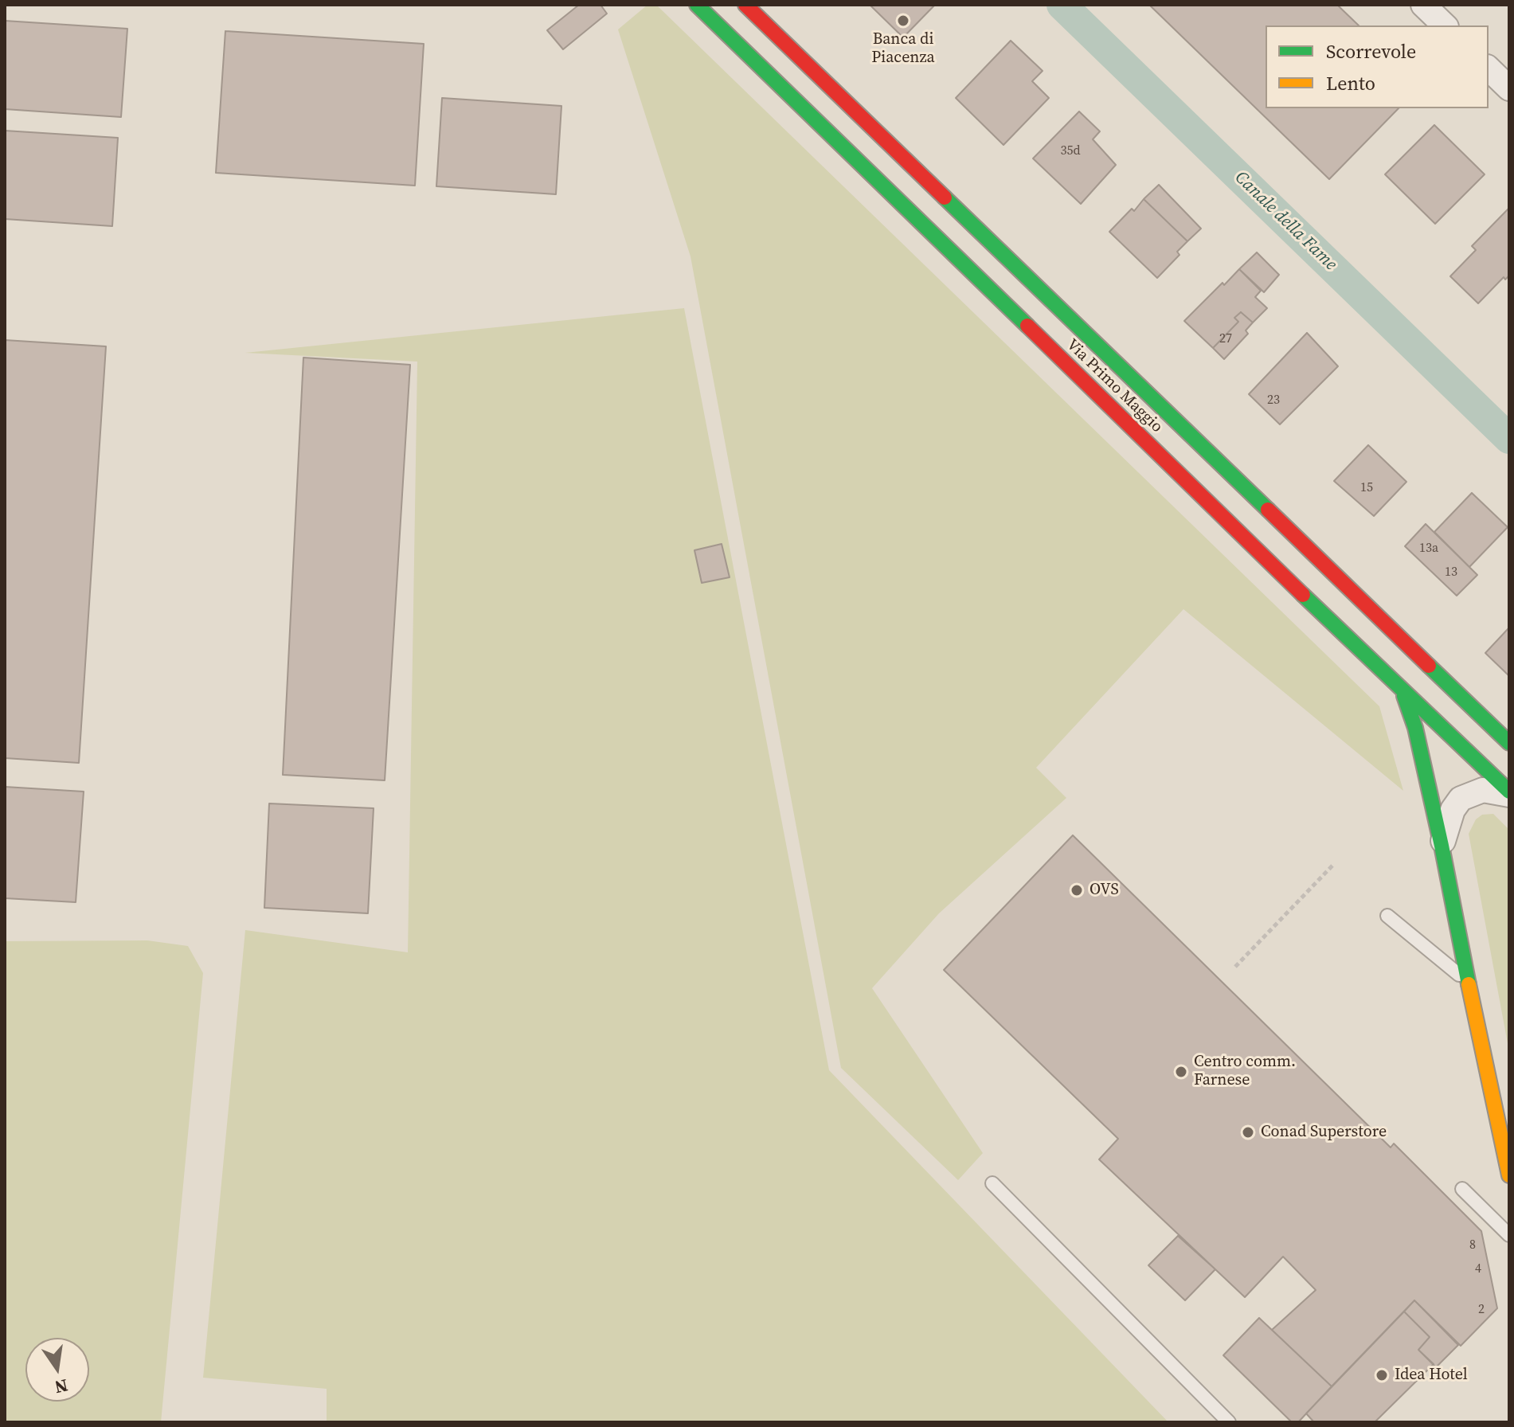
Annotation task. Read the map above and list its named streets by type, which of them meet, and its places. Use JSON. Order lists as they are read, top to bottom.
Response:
{
  "streets": {
    "main road": ["Via Primo Maggio"]
  },
  "water": ["Canale della Fame"],
  "places": [
    "Banca di Piacenza",
    "OVS",
    "Centro comm. Farnese",
    "Conad Superstore",
    "Idea Hotel"
  ],
  "house_numbers": [
    "35d",
    "27",
    "23",
    "15",
    "13a",
    "13",
    "8",
    "4",
    "2"
  ],
  "legend": ["Scorrevole", "Lento"],
  "north": "bottom"
}
